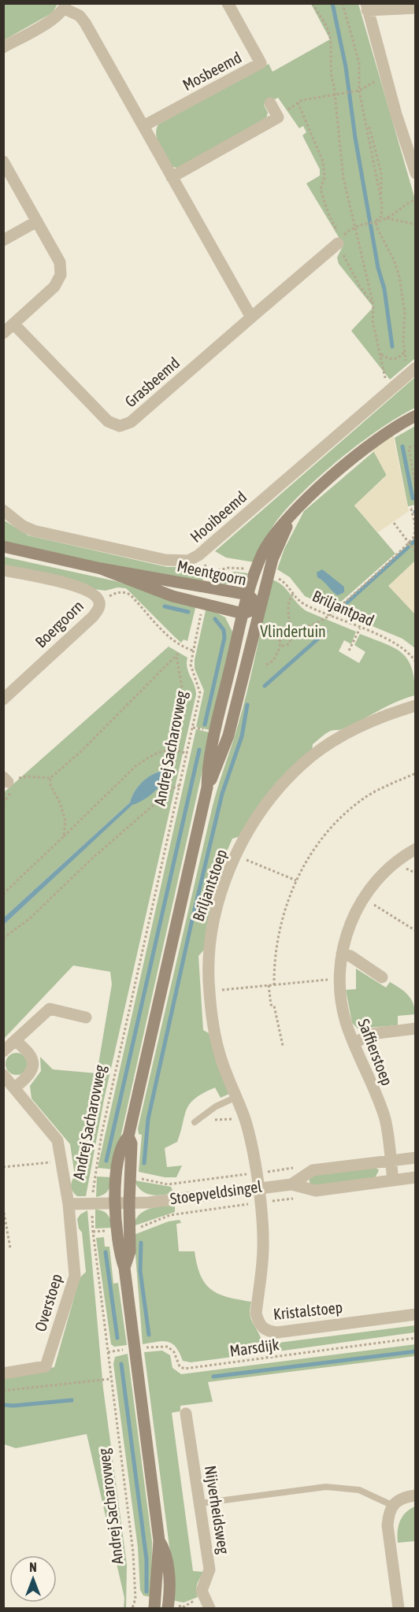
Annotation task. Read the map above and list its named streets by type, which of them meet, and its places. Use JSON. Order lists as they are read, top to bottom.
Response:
{
  "streets": {
    "street": [
      "Mosbeemd",
      "Grasbeemd",
      "Hooibeemd",
      "Meentgoorn",
      "Boergoorn",
      "Briljantstoep",
      "Saffierstoep",
      "Stoepveldsingel",
      "Overstoep",
      "Kristalstoep",
      "Nijverheidsweg"
    ],
    "path": ["Briljantpad", "Andrej Sacharovweg", "Marsdijk"]
  },
  "crossings": [
    ["Boergoorn", "Andrej Sacharovweg"],
    ["Andrej Sacharovweg", "Marsdijk"],
    ["Briljantstoep", "Stoepveldsingel"],
    ["Briljantstoep", "Kristalstoep"],
    ["Saffierstoep", "Stoepveldsingel"],
    ["Stoepveldsingel", "Kristalstoep"]
  ],
  "parks": ["Vlindertuin"],
  "north": "top"
}
